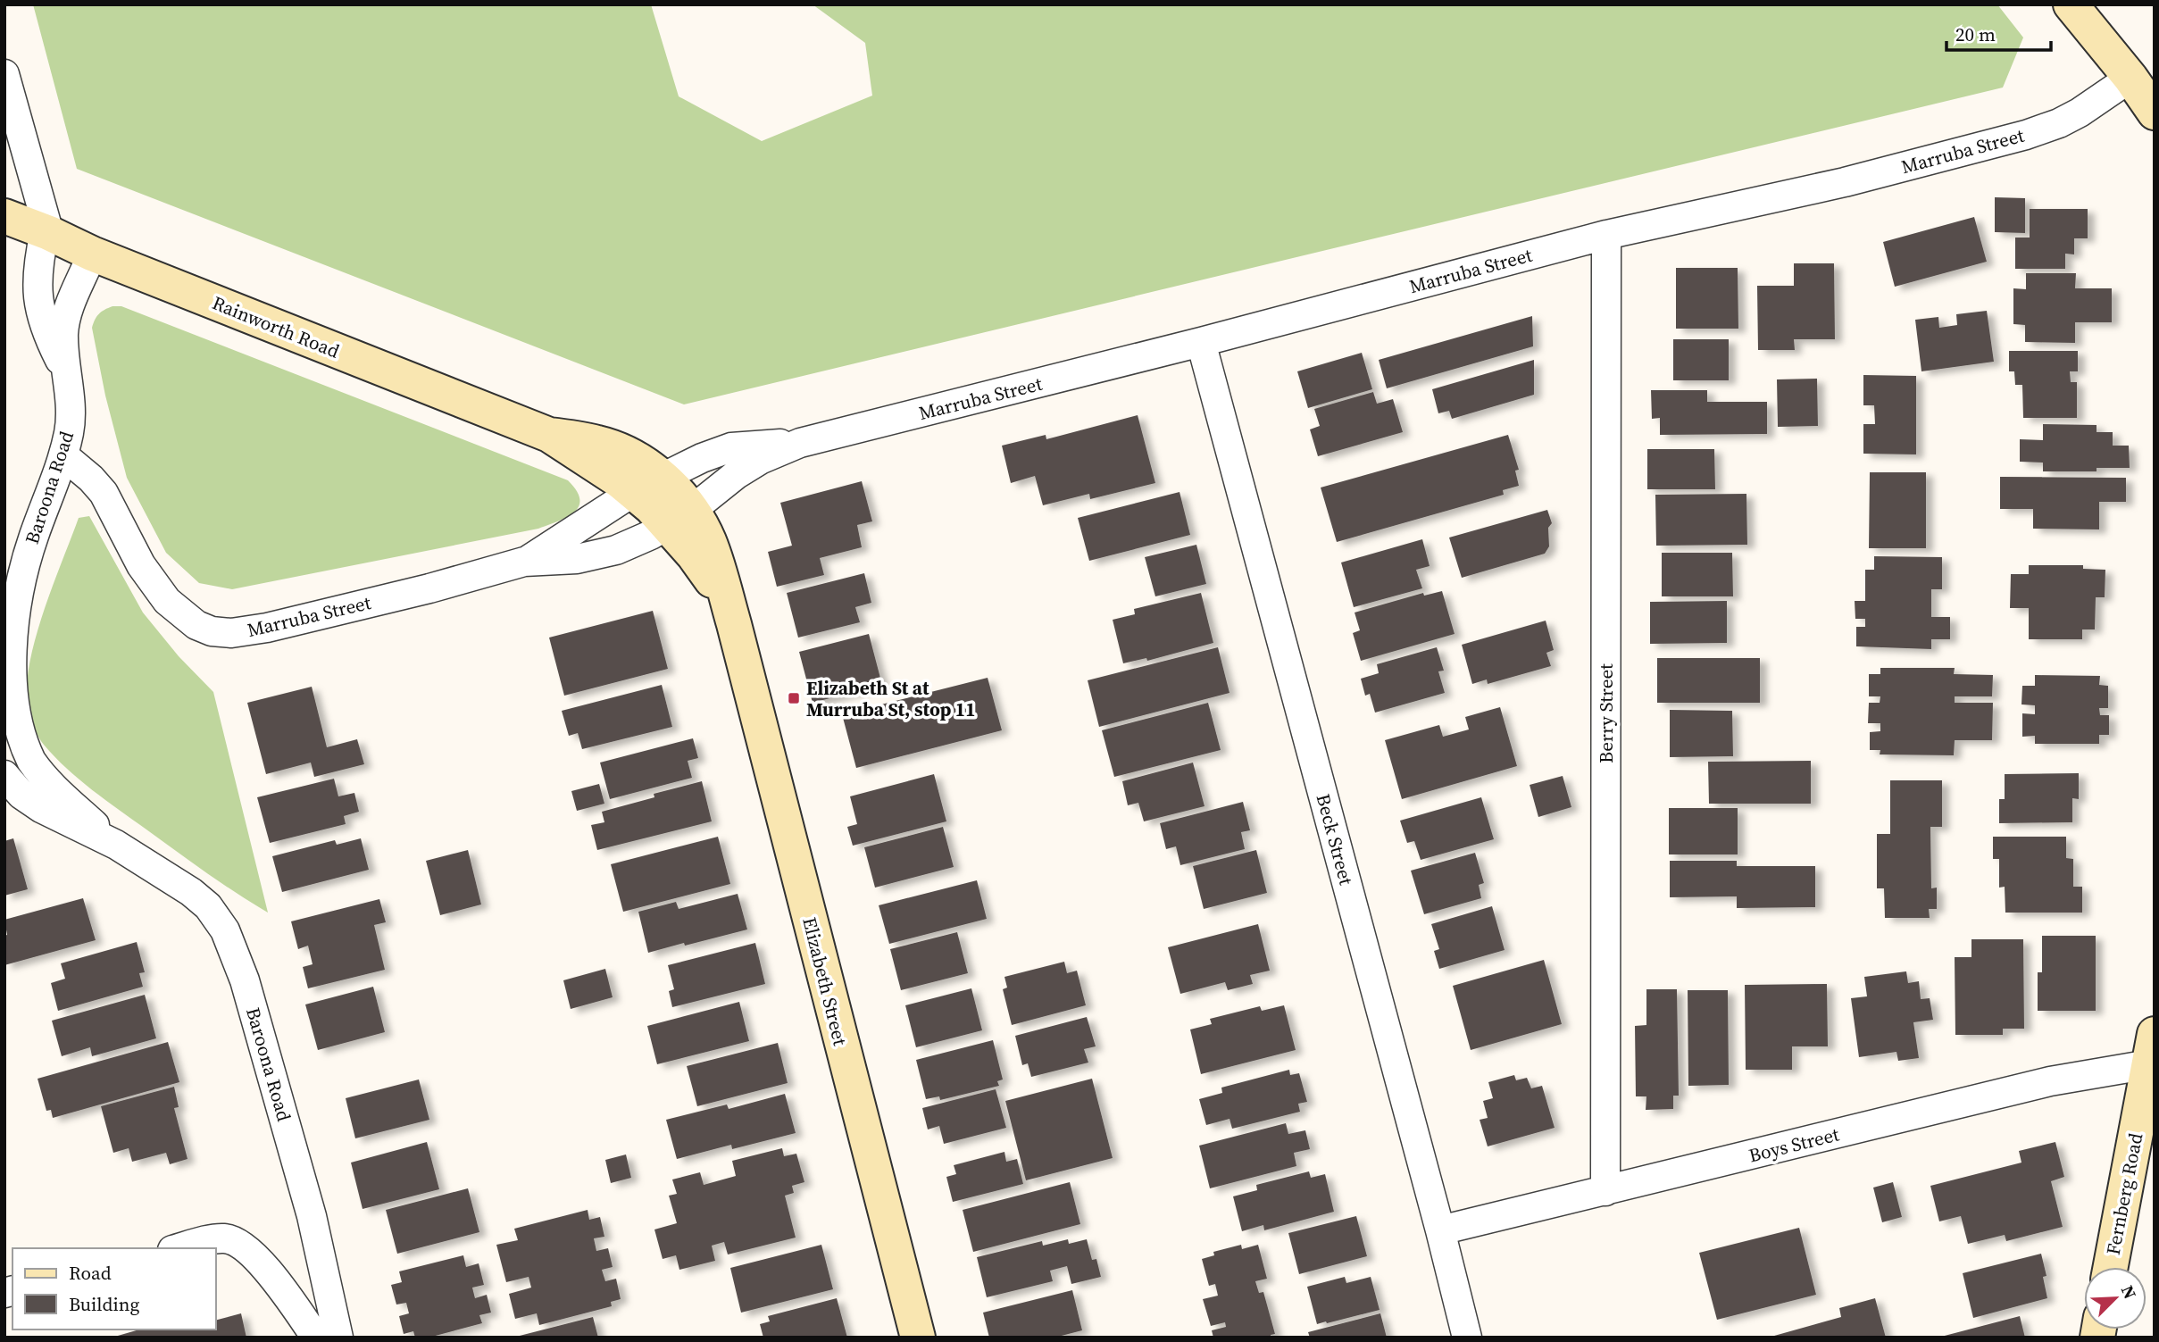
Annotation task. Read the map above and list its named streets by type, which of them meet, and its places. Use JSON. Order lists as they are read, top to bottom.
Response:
{
  "streets": {
    "street": [
      "Marruba Street",
      "Rainworth Road",
      "Baroona Road",
      "Berry Street",
      "Beck Street",
      "Elizabeth Street",
      "Boys Street",
      "Fernberg Road"
    ]
  },
  "crossings": [
    ["Marruba Street", "Rainworth Road"],
    ["Marruba Street", "Baroona Road"],
    ["Marruba Street", "Berry Street"],
    ["Marruba Street", "Beck Street"],
    ["Marruba Street", "Elizabeth Street"],
    ["Rainworth Road", "Baroona Road"],
    ["Rainworth Road", "Elizabeth Street"],
    ["Berry Street", "Boys Street"],
    ["Beck Street", "Boys Street"],
    ["Boys Street", "Fernberg Road"]
  ],
  "places": {
    "transit": ["Elizabeth St at Murruba St, stop 11"]
  },
  "legend": ["Road", "Building"],
  "scale_bar": "20 m",
  "north": "top right"
}
